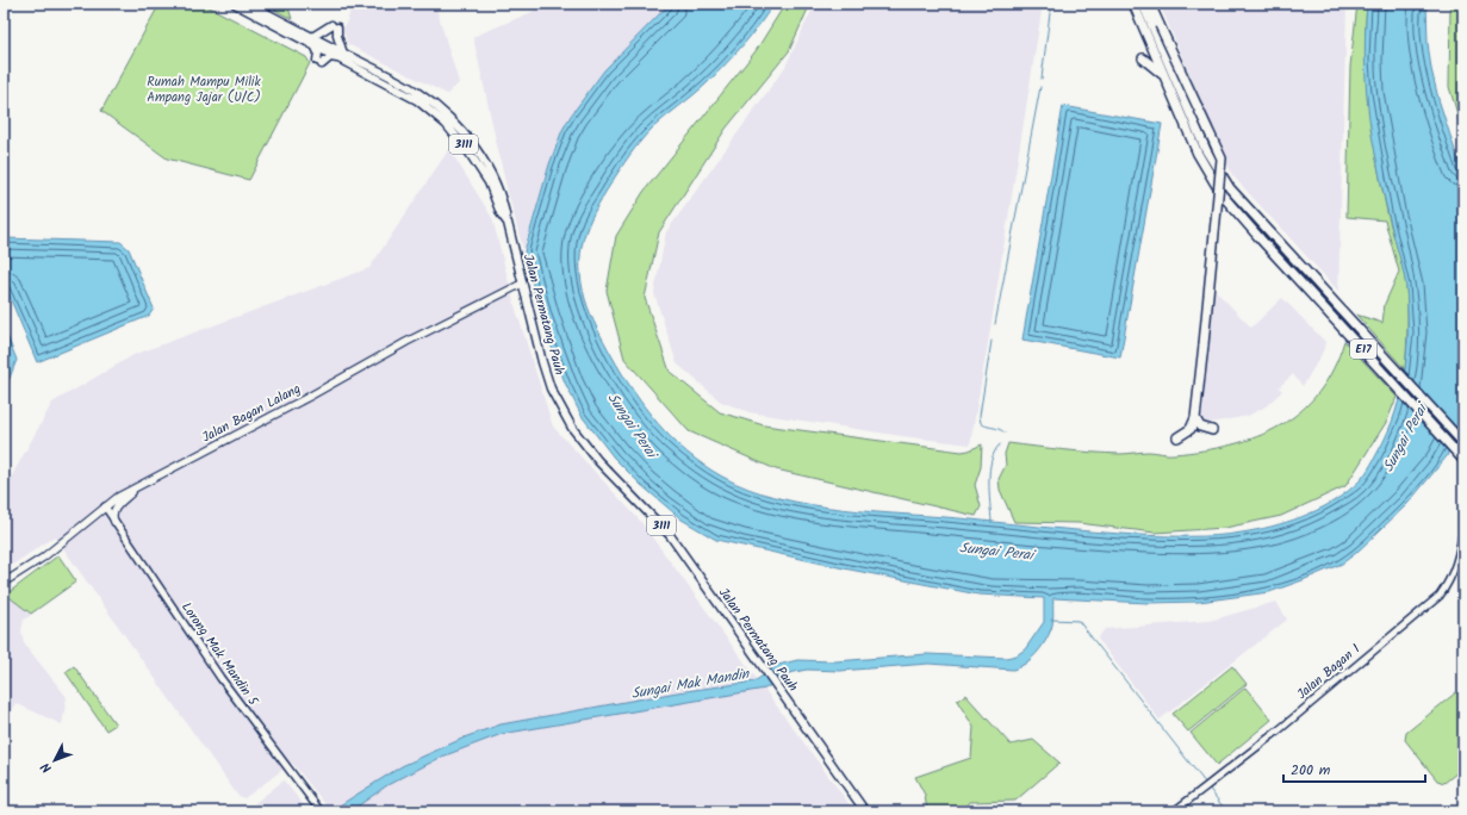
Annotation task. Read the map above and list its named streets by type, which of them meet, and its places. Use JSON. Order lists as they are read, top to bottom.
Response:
{
  "streets": {
    "highway": ["E17"],
    "main road": ["3111", "Jalan Permatang Pauh", "Jalan Bagan Lalang"],
    "street": ["Lorong Mak Mandin 5", "Jalan Bagan 1"]
  },
  "crossings": [
    ["Jalan Permatang Pauh", "Jalan Bagan Lalang"],
    ["Jalan Bagan Lalang", "Lorong Mak Mandin 5"]
  ],
  "water": ["Sungai Perai", "Sungai Mak Mandin"],
  "parks": ["Rumah Mampu Milik Ampang Jajar (U/C)"],
  "scale_bar": "200 m",
  "north": "bottom left"
}
